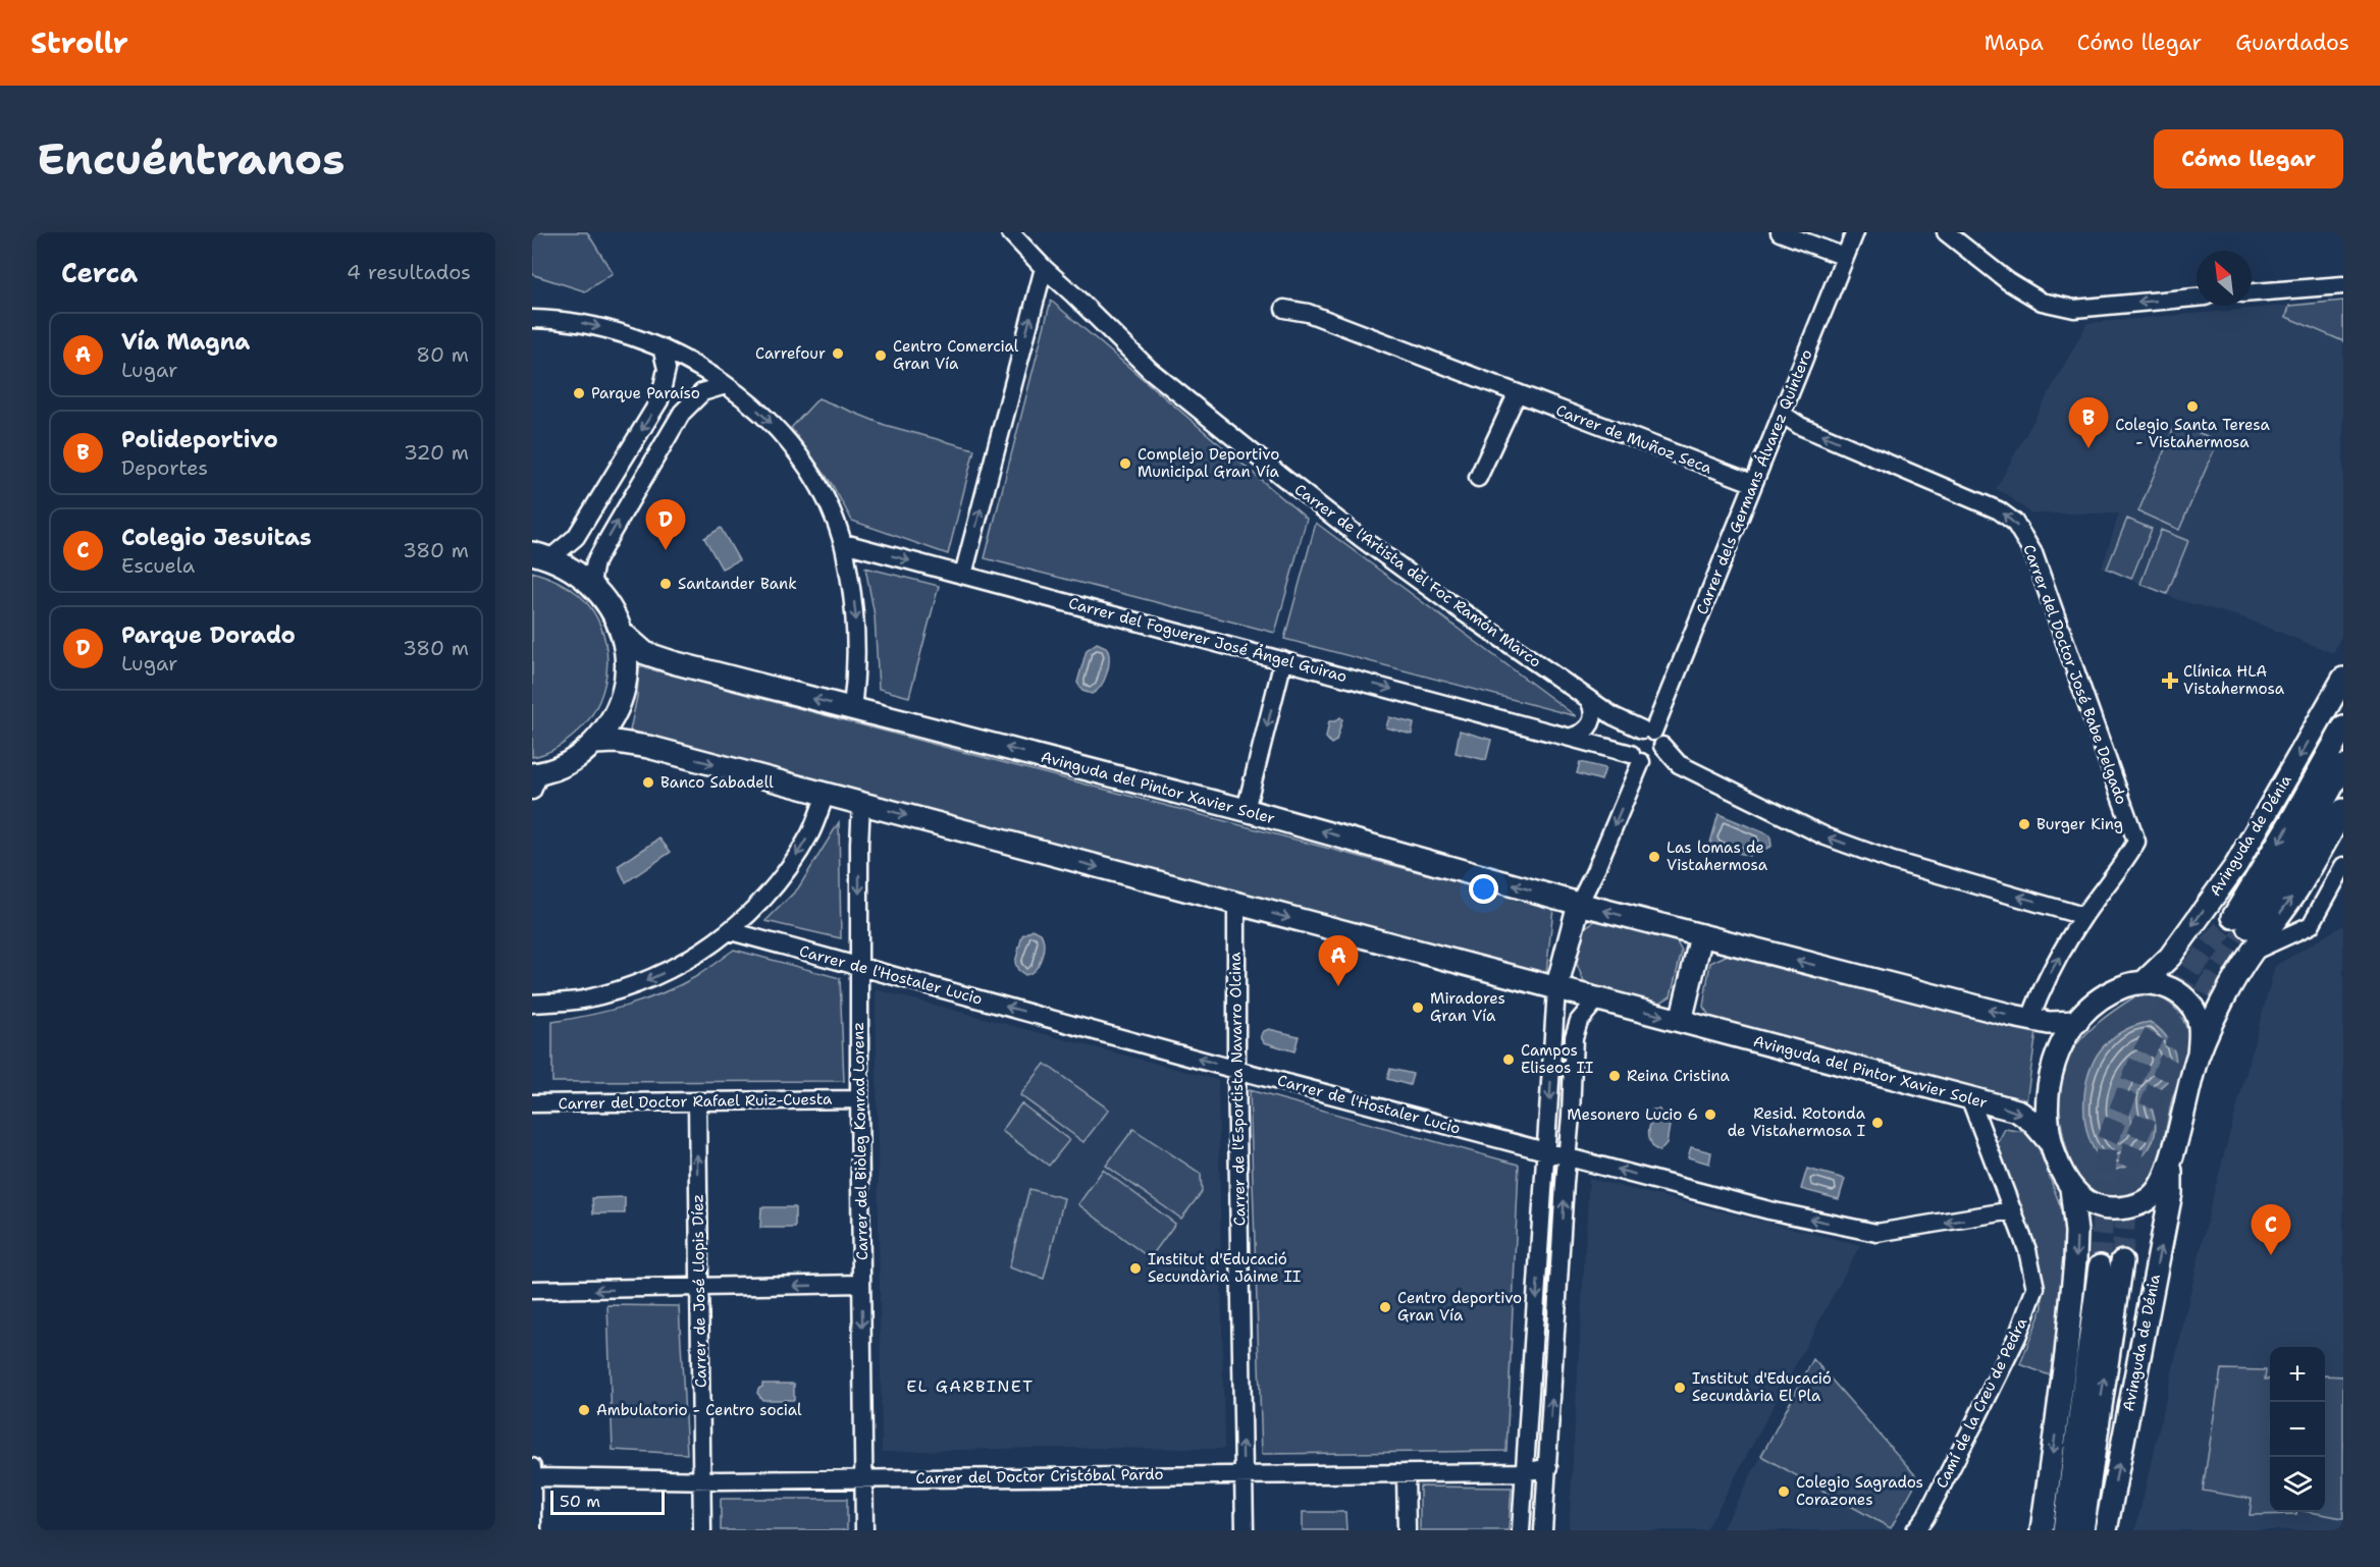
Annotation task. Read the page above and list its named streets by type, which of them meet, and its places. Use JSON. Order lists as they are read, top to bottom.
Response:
{
  "streets": {
    "main road": ["Carrer dels Germans Álvarez Quintero", "Avinguda del Pintor Xavier Soler", "Avinguda de Dénia"],
    "street": [
      "Carrer de Muñoz Seca",
      "Carrer de l'Artista del Foc Ramón Marco",
      "Carrer del Foguerer José Ángel Guirao",
      "Carrer del Doctor José Babe Delgado",
      "Carrer de l'Hostaler Lucio",
      "Carrer de l'Esportista Navarro Olcina",
      "Carrer del Doctor Rafael Ruiz-Cuesta",
      "Carrer del Biòleg Konrad Lorenz",
      "Carrer de José Llopis Díez",
      "Camí de la Creu de Pedra",
      "Carrer del Doctor Cristóbal Pardo"
    ]
  },
  "crossings": [
    ["Carrer de Muñoz Seca", "Carrer dels Germans Álvarez Quintero"],
    ["Carrer dels Germans Álvarez Quintero", "Carrer de l'Artista del Foc Ramón Marco"],
    ["Carrer dels Germans Álvarez Quintero", "Carrer del Foguerer José Ángel Guirao"],
    ["Carrer dels Germans Álvarez Quintero", "Carrer del Doctor José Babe Delgado"],
    ["Carrer dels Germans Álvarez Quintero", "Avinguda del Pintor Xavier Soler"],
    ["Carrer de l'Artista del Foc Ramón Marco", "Carrer del Foguerer José Ángel Guirao"],
    ["Carrer del Doctor José Babe Delgado", "Avinguda del Pintor Xavier Soler"],
    ["Avinguda del Pintor Xavier Soler", "Avinguda de Dénia"],
    ["Avinguda del Pintor Xavier Soler", "Carrer de l'Esportista Navarro Olcina"],
    ["Avinguda del Pintor Xavier Soler", "Carrer del Biòleg Konrad Lorenz"],
    ["Avinguda del Pintor Xavier Soler", "Camí de la Creu de Pedra"],
    ["Carrer de l'Hostaler Lucio", "Carrer de l'Esportista Navarro Olcina"],
    ["Carrer de l'Hostaler Lucio", "Carrer del Biòleg Konrad Lorenz"],
    ["Carrer de l'Hostaler Lucio", "Camí de la Creu de Pedra"],
    ["Carrer de l'Esportista Navarro Olcina", "Carrer del Doctor Cristóbal Pardo"],
    ["Carrer del Doctor Rafael Ruiz-Cuesta", "Carrer del Biòleg Konrad Lorenz"],
    ["Carrer del Doctor Rafael Ruiz-Cuesta", "Carrer de José Llopis Díez"],
    ["Carrer del Biòleg Konrad Lorenz", "Carrer del Doctor Cristóbal Pardo"],
    ["Carrer de José Llopis Díez", "Carrer del Doctor Cristóbal Pardo"]
  ],
  "one_way": [
    "Carrer del Foguerer José Ángel Guirao",
    "Carrer del Doctor José Babe Delgado",
    "Carrer de l'Hostaler Lucio",
    "Carrer de l'Esportista Navarro Olcina",
    "Carrer del Biòleg Konrad Lorenz",
    "Carrer de José Llopis Díez"
  ],
  "districts": ["EL GARBINET"],
  "places": {
    "other": [
      "Carrefour",
      "Centro Comercial Gran Vía",
      "Parque Paraíso",
      "Colegio Santa Teresa - Vistahermosa",
      "Complejo Deportivo Municipal Gran Vía",
      "Santander Bank",
      "Banco Sabadell",
      "Burger King",
      "Las lomas de Vistahermosa",
      "Miradores Gran Vía",
      "Campos Eliseos II",
      "Reina Cristina",
      "Mesonero Lucio 6",
      "Resid. Rotonda de Vistahermosa I",
      "Institut d'Educació Secundària Jaime II",
      "Centro deportivo Gran Vía",
      "Institut d'Educació Secundària El Pla",
      "Ambulatorio - Centro social",
      "Colegio Sagrados Corazones"
    ],
    "health": ["Clínica HLA Vistahermosa"]
  },
  "scale_bar": "50 m",
  "north": "top left",
  "page": {
    "header": "Strollr",
    "nav": ["Mapa", "Cómo llegar", "Guardados"],
    "buttons": "Cómo llegar",
    "title": "Encuéntranos",
    "heading": ["Cerca", "4 resultados"],
    "list": [
      {
        "mark": "A",
        "name": "Vía Magna",
        "note": "Lugar",
        "value": "80 m"
      },
      {
        "mark": "B",
        "name": "Polideportivo",
        "note": "Deportes",
        "value": "320 m"
      },
      {
        "mark": "C",
        "name": "Colegio Jesuitas",
        "note": "Escuela",
        "value": "380 m"
      },
      {
        "mark": "D",
        "name": "Parque Dorado",
        "note": "Lugar",
        "value": "380 m"
      }
    ],
    "pins": [
      "B",
      "D",
      "A",
      "C"
    ],
    "map_buttons": ["+", "−"],
    "scale": "50 m"
  }
}
